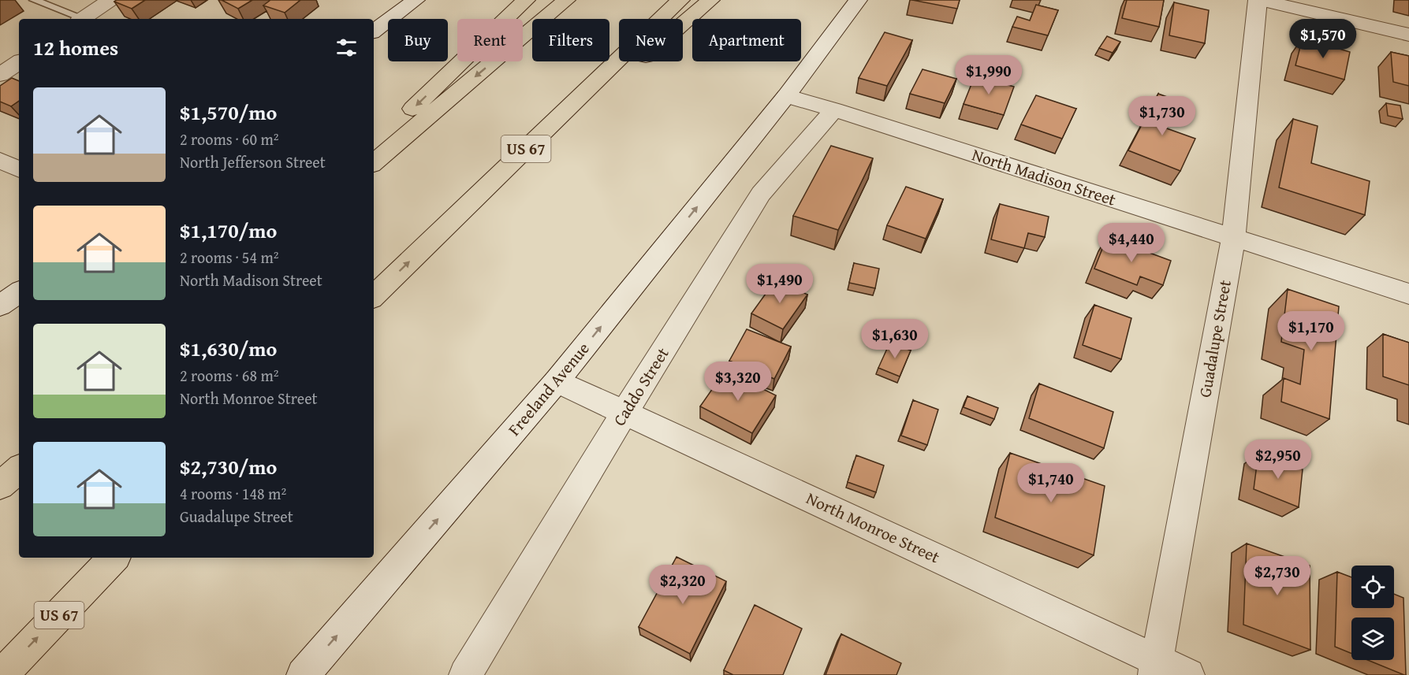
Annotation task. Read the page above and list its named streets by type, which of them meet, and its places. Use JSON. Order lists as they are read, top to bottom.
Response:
{
  "streets": {
    "highway": ["US 67"],
    "street": [
      "North Madison Street",
      "Guadalupe Street",
      "Caddo Street",
      "Freeland Avenue",
      "North Monroe Street"
    ]
  },
  "crossings": [
    ["North Madison Street", "Guadalupe Street"],
    ["North Madison Street", "Caddo Street"],
    ["North Madison Street", "Freeland Avenue"],
    ["Guadalupe Street", "North Monroe Street"],
    ["Caddo Street", "North Monroe Street"],
    ["Freeland Avenue", "North Monroe Street"]
  ],
  "one_way": ["Freeland Avenue"],
  "page": {
    "price": [
      "$1,570",
      "$1,990",
      "$1,730",
      "$4,440",
      "$1,490",
      "$1,170",
      "$1,630",
      "$3,320",
      "$2,950",
      "$1,740",
      "$2,730",
      "$2,320"
    ],
    "chip": [
      "Buy",
      "Rent",
      "Filters",
      "New",
      "Apartment"
    ],
    "heading": "12 homes",
    "list": [
      {
        "name": "$1,570/mo",
        "note": "2 rooms · 60 m² · North Jefferson Street"
      },
      {
        "name": "$1,170/mo",
        "note": "2 rooms · 54 m² · North Madison Street"
      },
      {
        "name": "$1,630/mo",
        "note": "2 rooms · 68 m² · North Monroe Street"
      },
      {
        "name": "$2,730/mo",
        "note": "4 rooms · 148 m² · Guadalupe Street"
      }
    ]
  }
}
